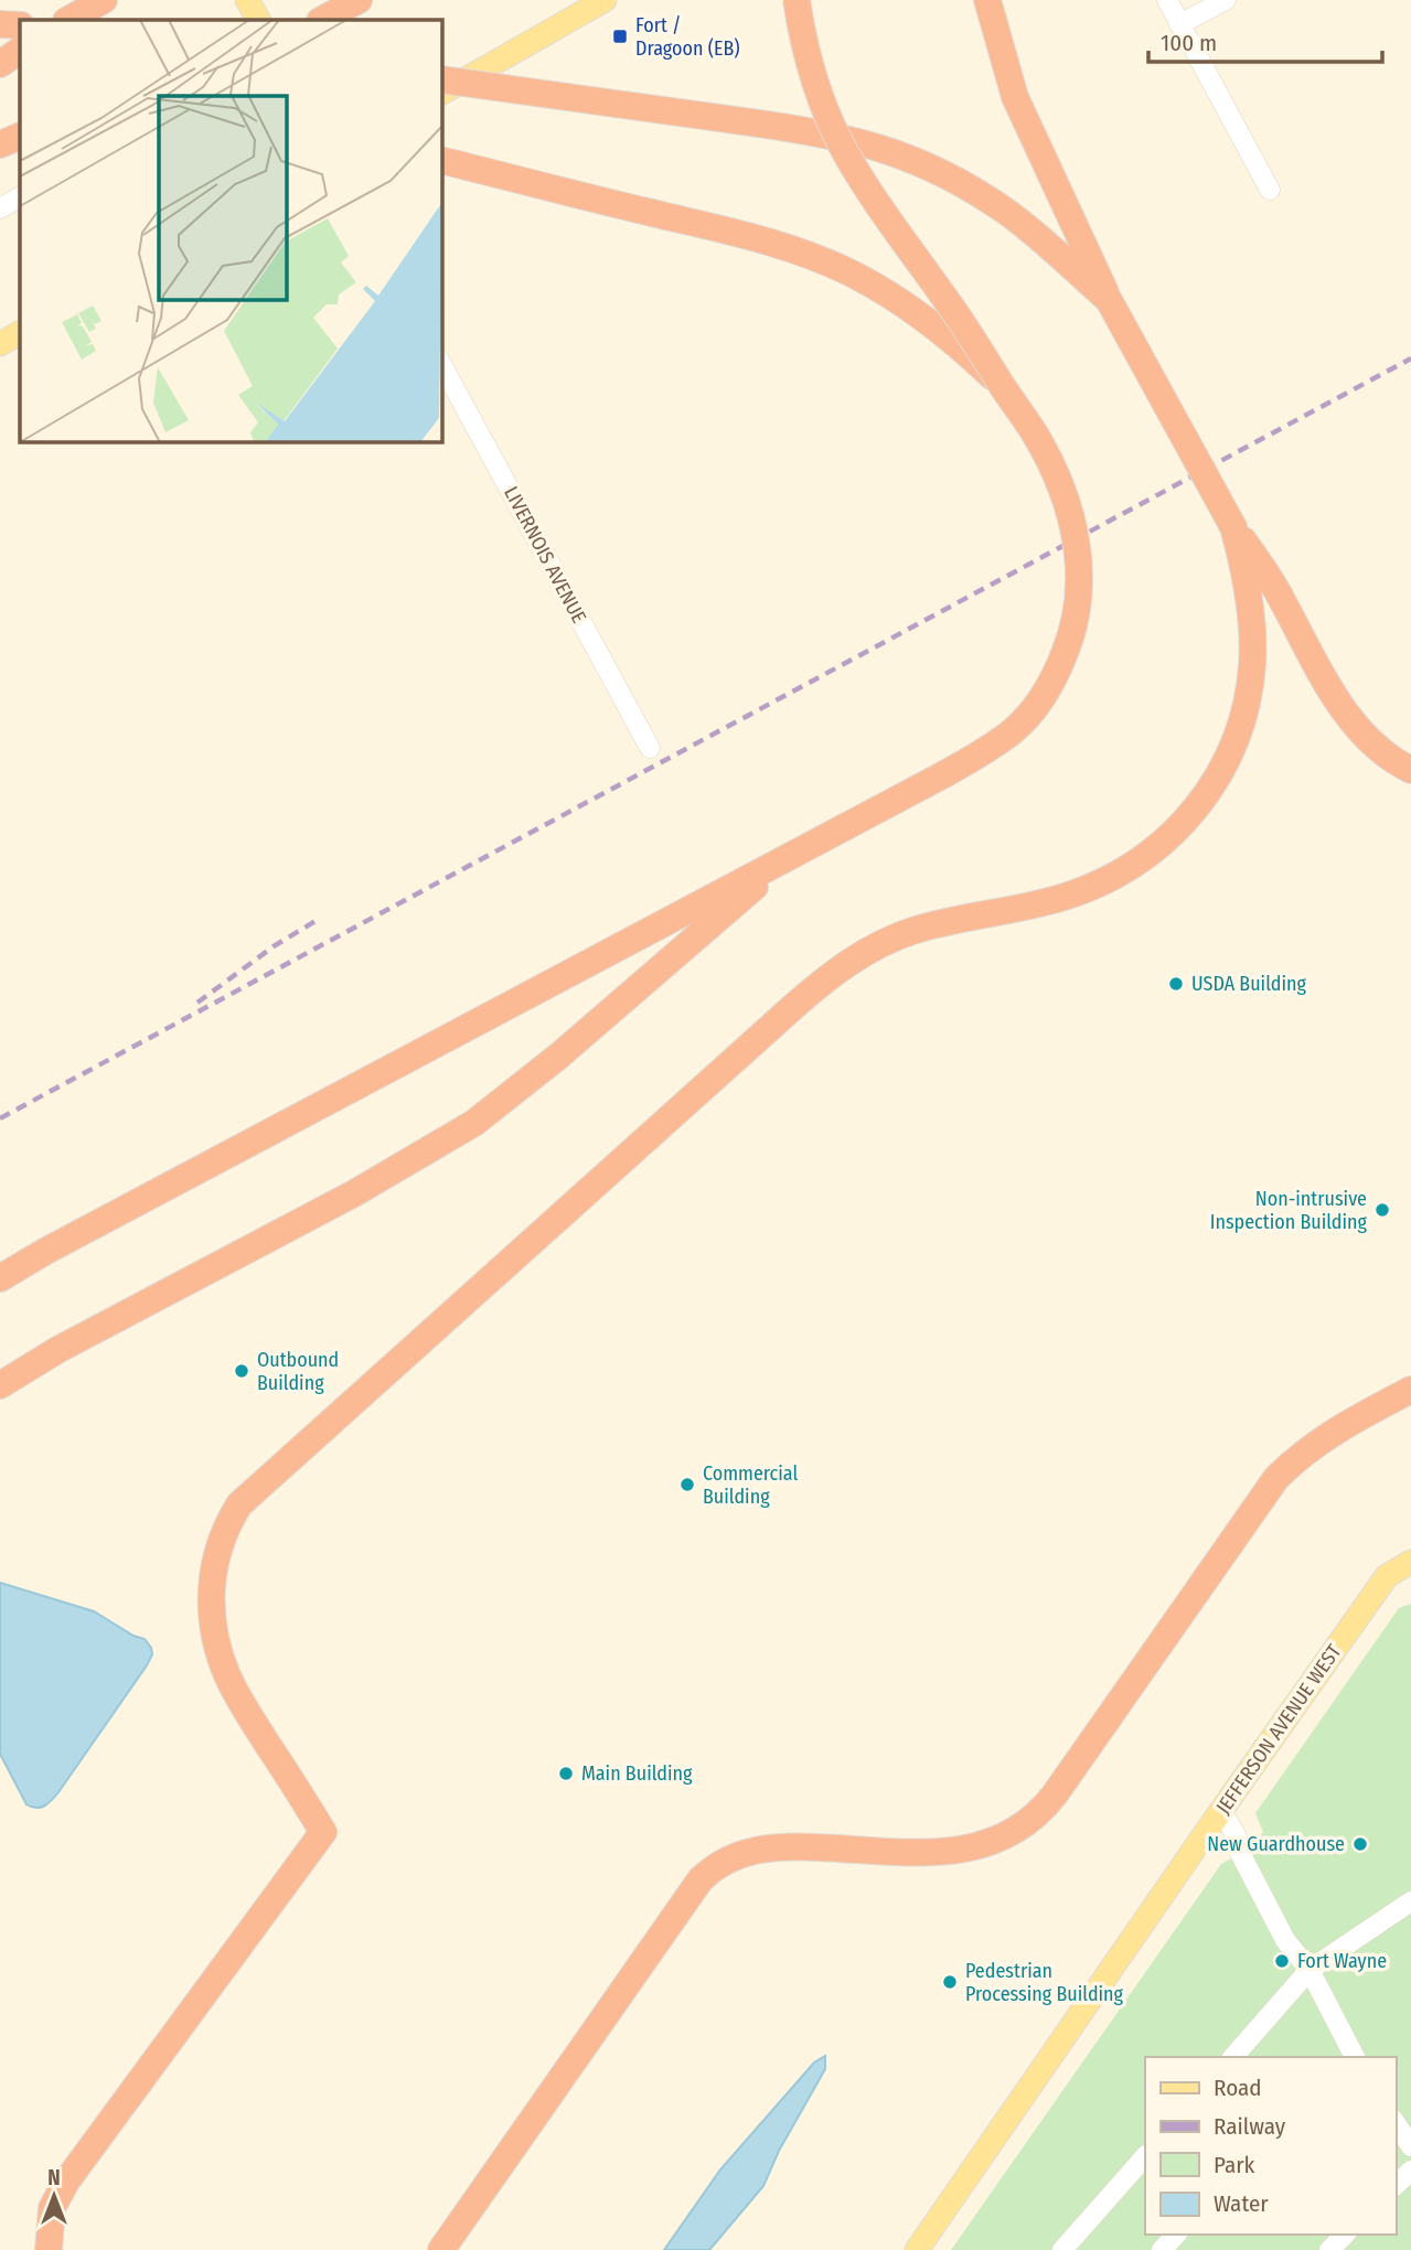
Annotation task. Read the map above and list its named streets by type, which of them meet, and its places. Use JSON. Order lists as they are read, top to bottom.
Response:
{
  "streets": {
    "main road": ["JEFFERSON AVENUE WEST"],
    "street": ["LIVERNOIS AVENUE"]
  },
  "places": {
    "transit": ["Fort / Dragoon (EB)"],
    "other": [
      "USDA Building",
      "Non-intrusive Inspection Building",
      "Outbound Building",
      "Commercial Building",
      "Main Building",
      "New Guardhouse",
      "Fort Wayne",
      "Pedestrian Processing Building"
    ]
  },
  "legend": [
    "Road",
    "Railway",
    "Park",
    "Water"
  ],
  "scale_bar": "100 m",
  "north": "top"
}
